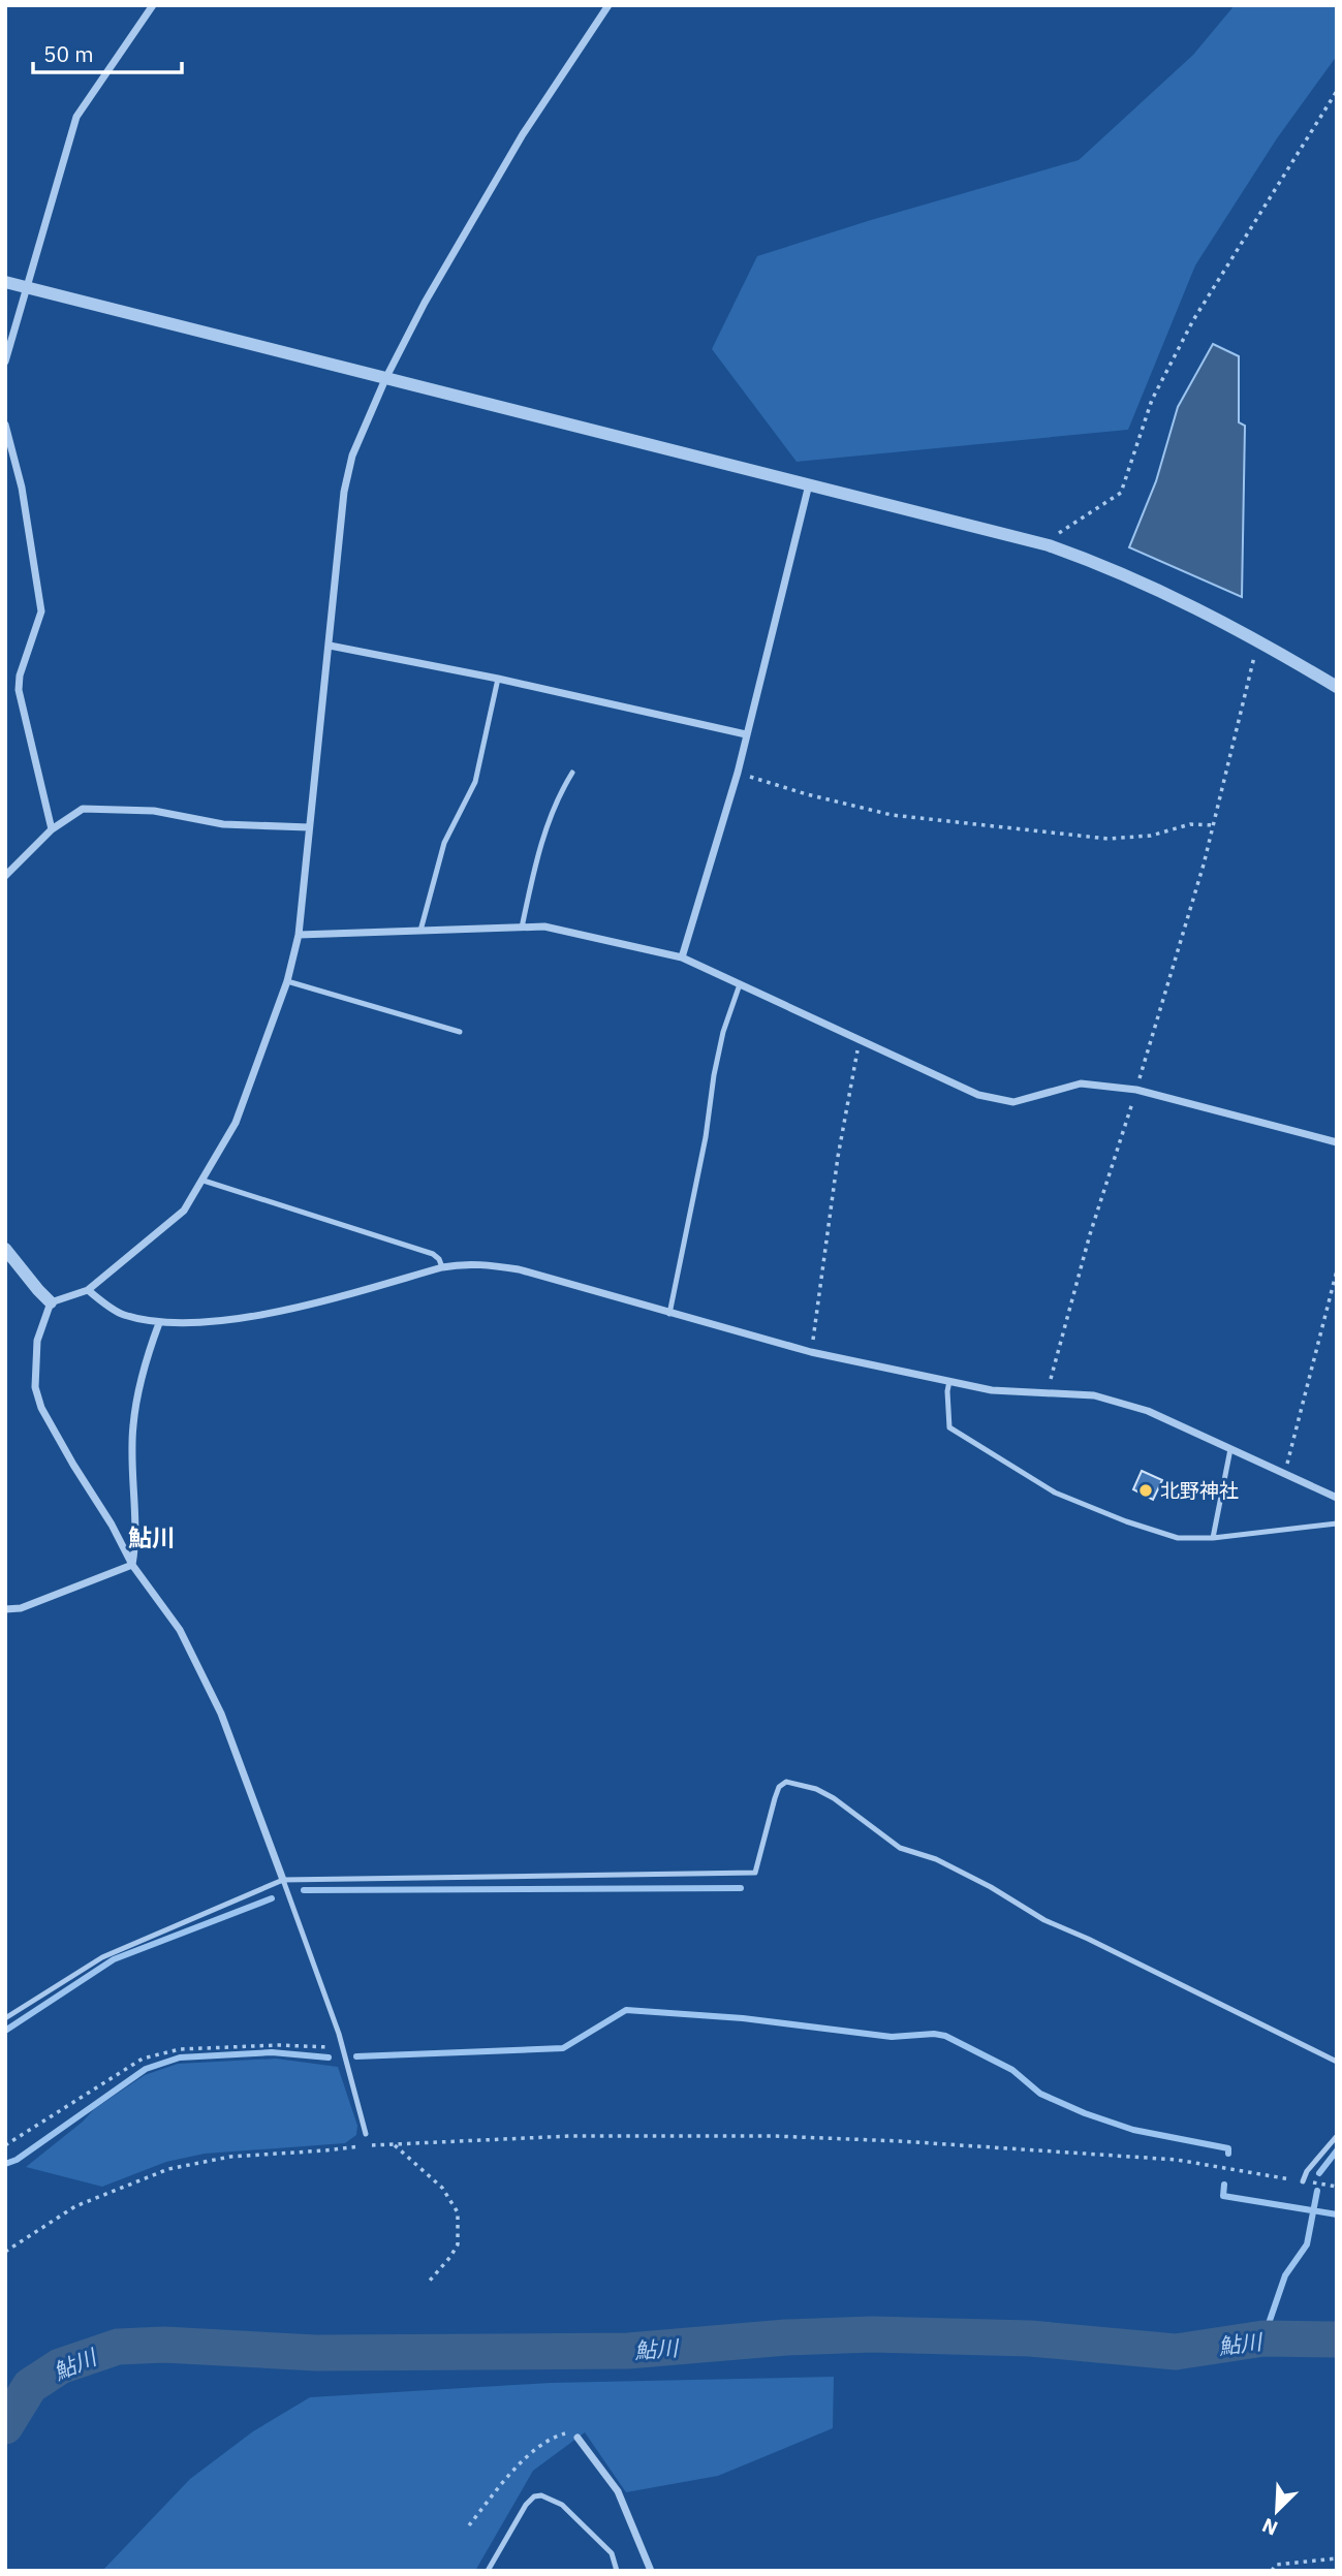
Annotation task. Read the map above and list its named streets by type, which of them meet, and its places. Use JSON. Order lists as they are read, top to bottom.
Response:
{
  "districts": ["鮎川"],
  "water": ["鮎川"],
  "places": ["北野神社"],
  "scale_bar": "50 m",
  "north": "bottom left"
}
